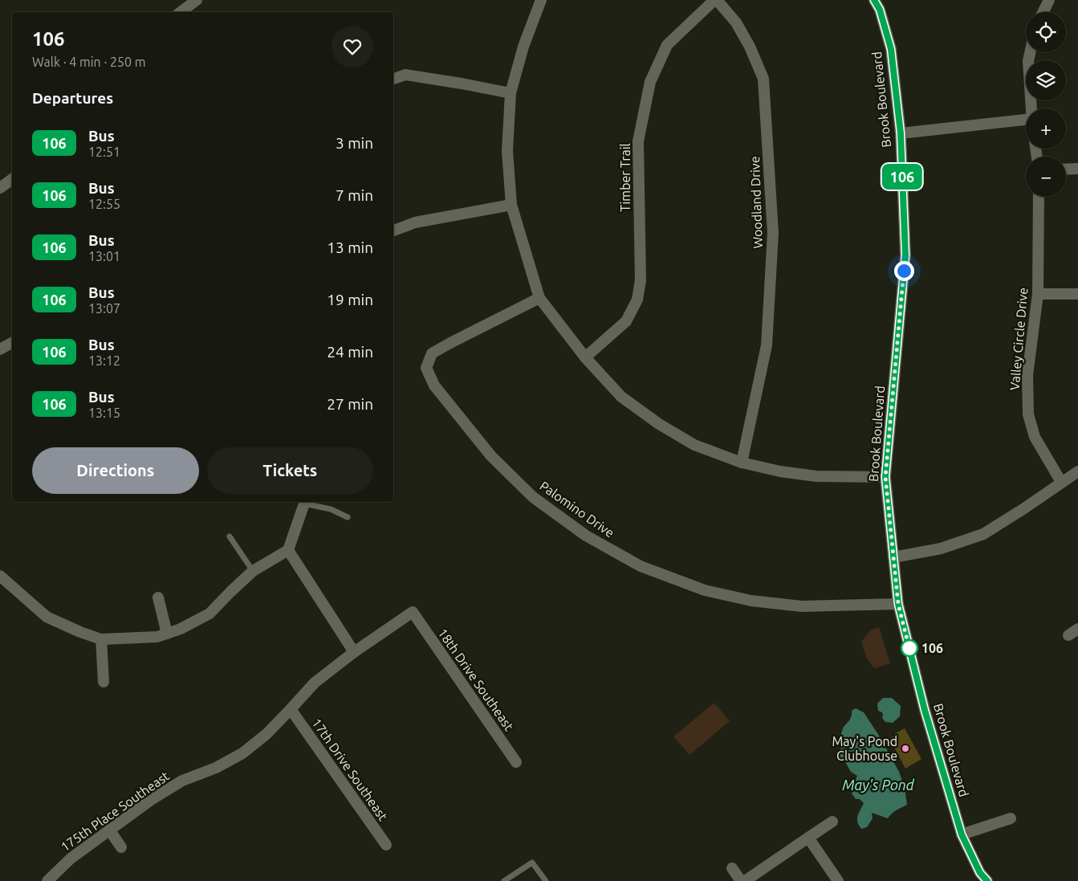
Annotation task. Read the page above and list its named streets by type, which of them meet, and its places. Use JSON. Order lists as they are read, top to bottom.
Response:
{
  "streets": {
    "street": [
      "Brook Boulevard",
      "Timber Trail",
      "Woodland Drive",
      "Valley Circle Drive",
      "Palomino Drive",
      "18th Drive Southeast",
      "17th Drive Southeast",
      "175th Place Southeast"
    ]
  },
  "crossings": [
    ["Brook Boulevard", "Palomino Drive"],
    ["Timber Trail", "Woodland Drive"],
    ["18th Drive Southeast", "175th Place Southeast"],
    ["17th Drive Southeast", "175th Place Southeast"]
  ],
  "water": ["May's Pond"],
  "places": ["106", "May's Pond Clubhouse"],
  "lines": ["bus line 106"],
  "page": {
    "on_map": "106",
    "map_buttons": ["+", "−"],
    "heading": [
      ["106", "Walk · 4 min · 250 m"],
      "Departures"
    ],
    "list": [
      {
        "mark": "106",
        "name": "Bus",
        "note": "12:51",
        "value": "3 min"
      },
      {
        "mark": "106",
        "name": "Bus",
        "note": "12:55",
        "value": "7 min"
      },
      {
        "mark": "106",
        "name": "Bus",
        "note": "13:01",
        "value": "13 min"
      },
      {
        "mark": "106",
        "name": "Bus",
        "note": "13:07",
        "value": "19 min"
      },
      {
        "mark": "106",
        "name": "Bus",
        "note": "13:12",
        "value": "24 min"
      },
      {
        "mark": "106",
        "name": "Bus",
        "note": "13:15",
        "value": "27 min"
      }
    ],
    "buttons": ["Directions", "Tickets"]
  }
}
